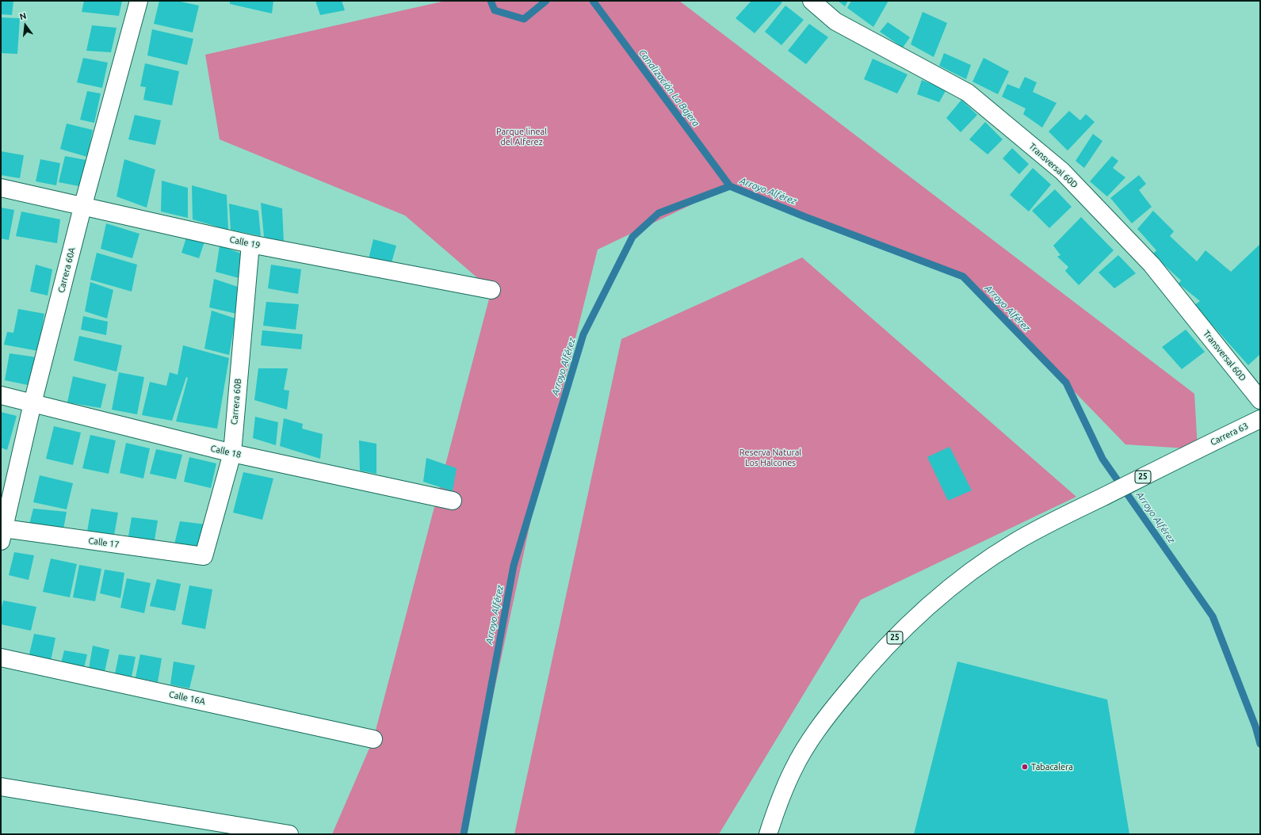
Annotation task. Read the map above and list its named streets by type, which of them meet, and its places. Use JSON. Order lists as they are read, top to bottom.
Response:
{
  "streets": {
    "street": [
      "Transversal 60D",
      "Calle 19",
      "Carrera 60A",
      "Carrera 60B",
      "Carrera 63",
      "Calle 18",
      "25",
      "Calle 17",
      "Calle 16A"
    ]
  },
  "crossings": [
    ["Calle 19", "Carrera 60A"],
    ["Calle 19", "Carrera 60B"],
    ["Carrera 60A", "Calle 18"],
    ["Carrera 60A", "Calle 17"],
    ["Carrera 60B", "Calle 18"],
    ["Carrera 60B", "Calle 17"]
  ],
  "water": ["Canalización La Bajera", "Arroyo Alférez"],
  "parks": ["Parque lineal del Alferez", "Reserva Natural Los Halcones"],
  "places": ["Tabacalera"],
  "north": "top"
}
